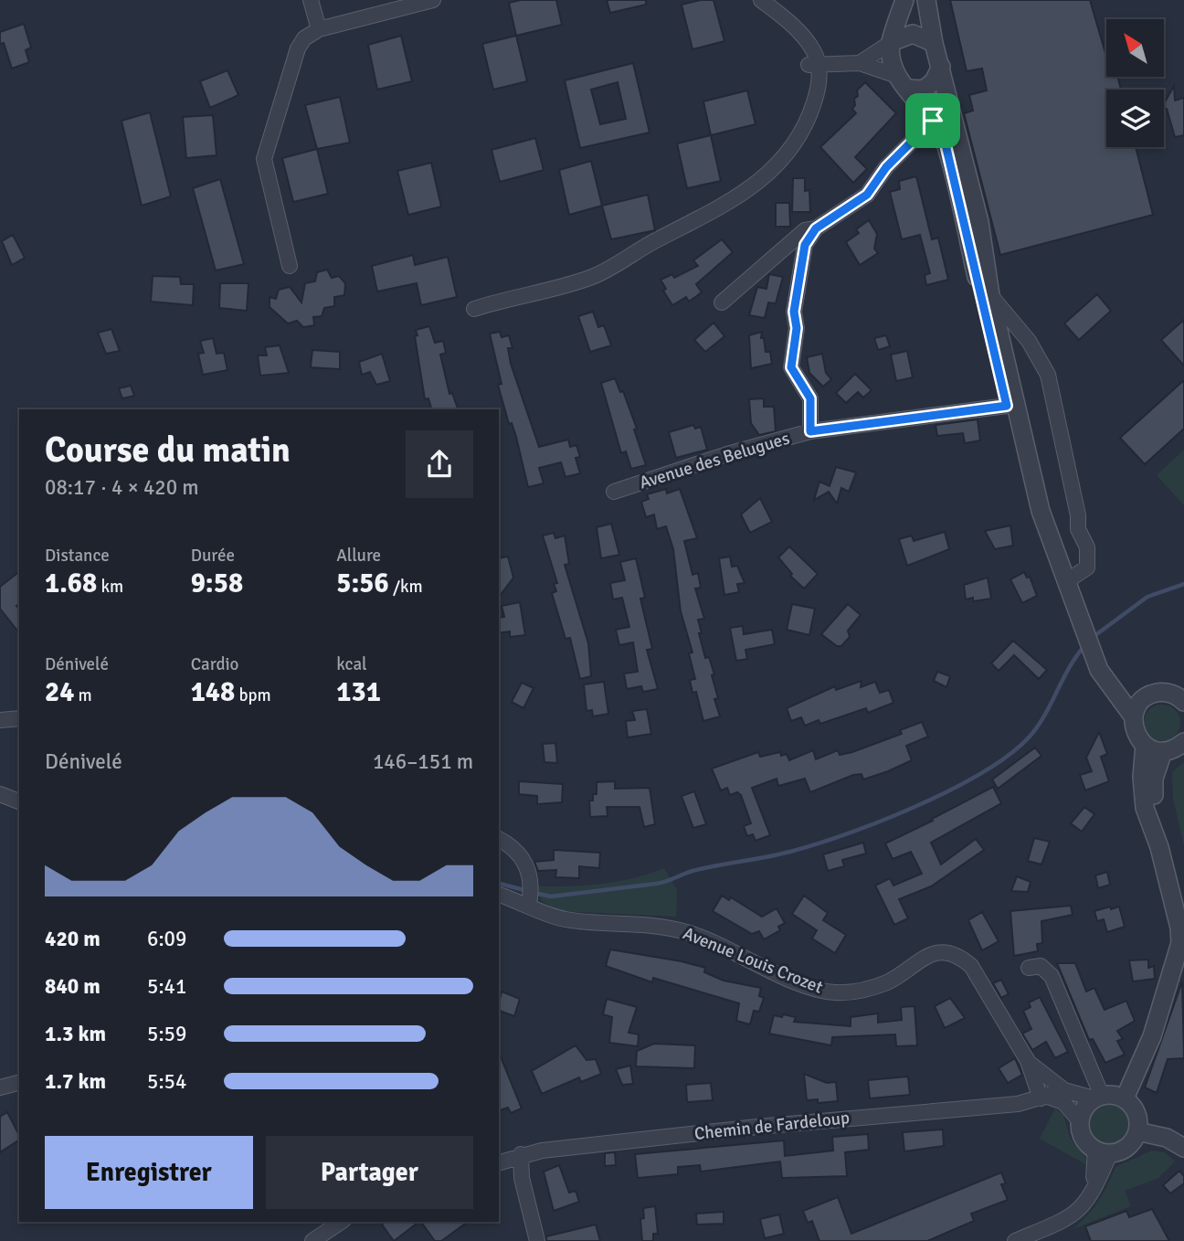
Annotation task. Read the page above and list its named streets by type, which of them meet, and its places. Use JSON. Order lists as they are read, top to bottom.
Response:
{
  "streets": {
    "street": ["Avenue des Belugues", "Avenue Louis Crozet", "Chemin de Fardeloup"]
  },
  "north": "top left",
  "page": {
    "heading": ["Course du matin", "08:17 · 4 × 420 m"],
    "stats": [
      ["Distance", "1.68 km"],
      ["Durée", "9:58"],
      ["Allure", "5:56 /km"],
      ["Dénivelé", "24 m"],
      ["Cardio", "148 bpm"],
      ["kcal", "131"]
    ],
    "chart": ["Dénivelé", "146–151 m"],
    "list": [
      {
        "name": "420 m",
        "note": "6:09"
      },
      {
        "name": "840 m",
        "note": "5:41"
      },
      {
        "name": "1.3 km",
        "note": "5:59"
      },
      {
        "name": "1.7 km",
        "note": "5:54"
      }
    ],
    "buttons": ["Enregistrer", "Partager"]
  }
}
